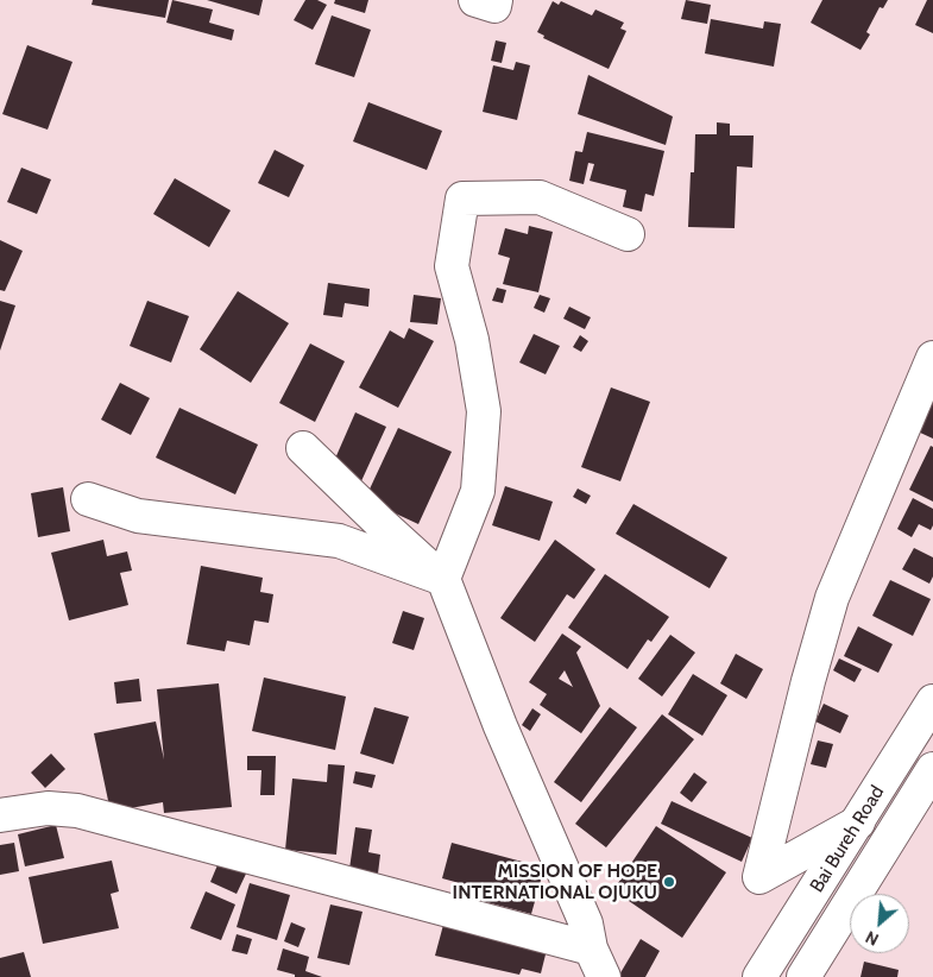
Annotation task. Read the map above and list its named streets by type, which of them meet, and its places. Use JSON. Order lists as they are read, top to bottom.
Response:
{
  "streets": {
    "main road": ["Bai Bureh Road"]
  },
  "places": ["MISSION OF HOPE INTERNATIONAL OJUKU"],
  "north": "bottom left"
}
